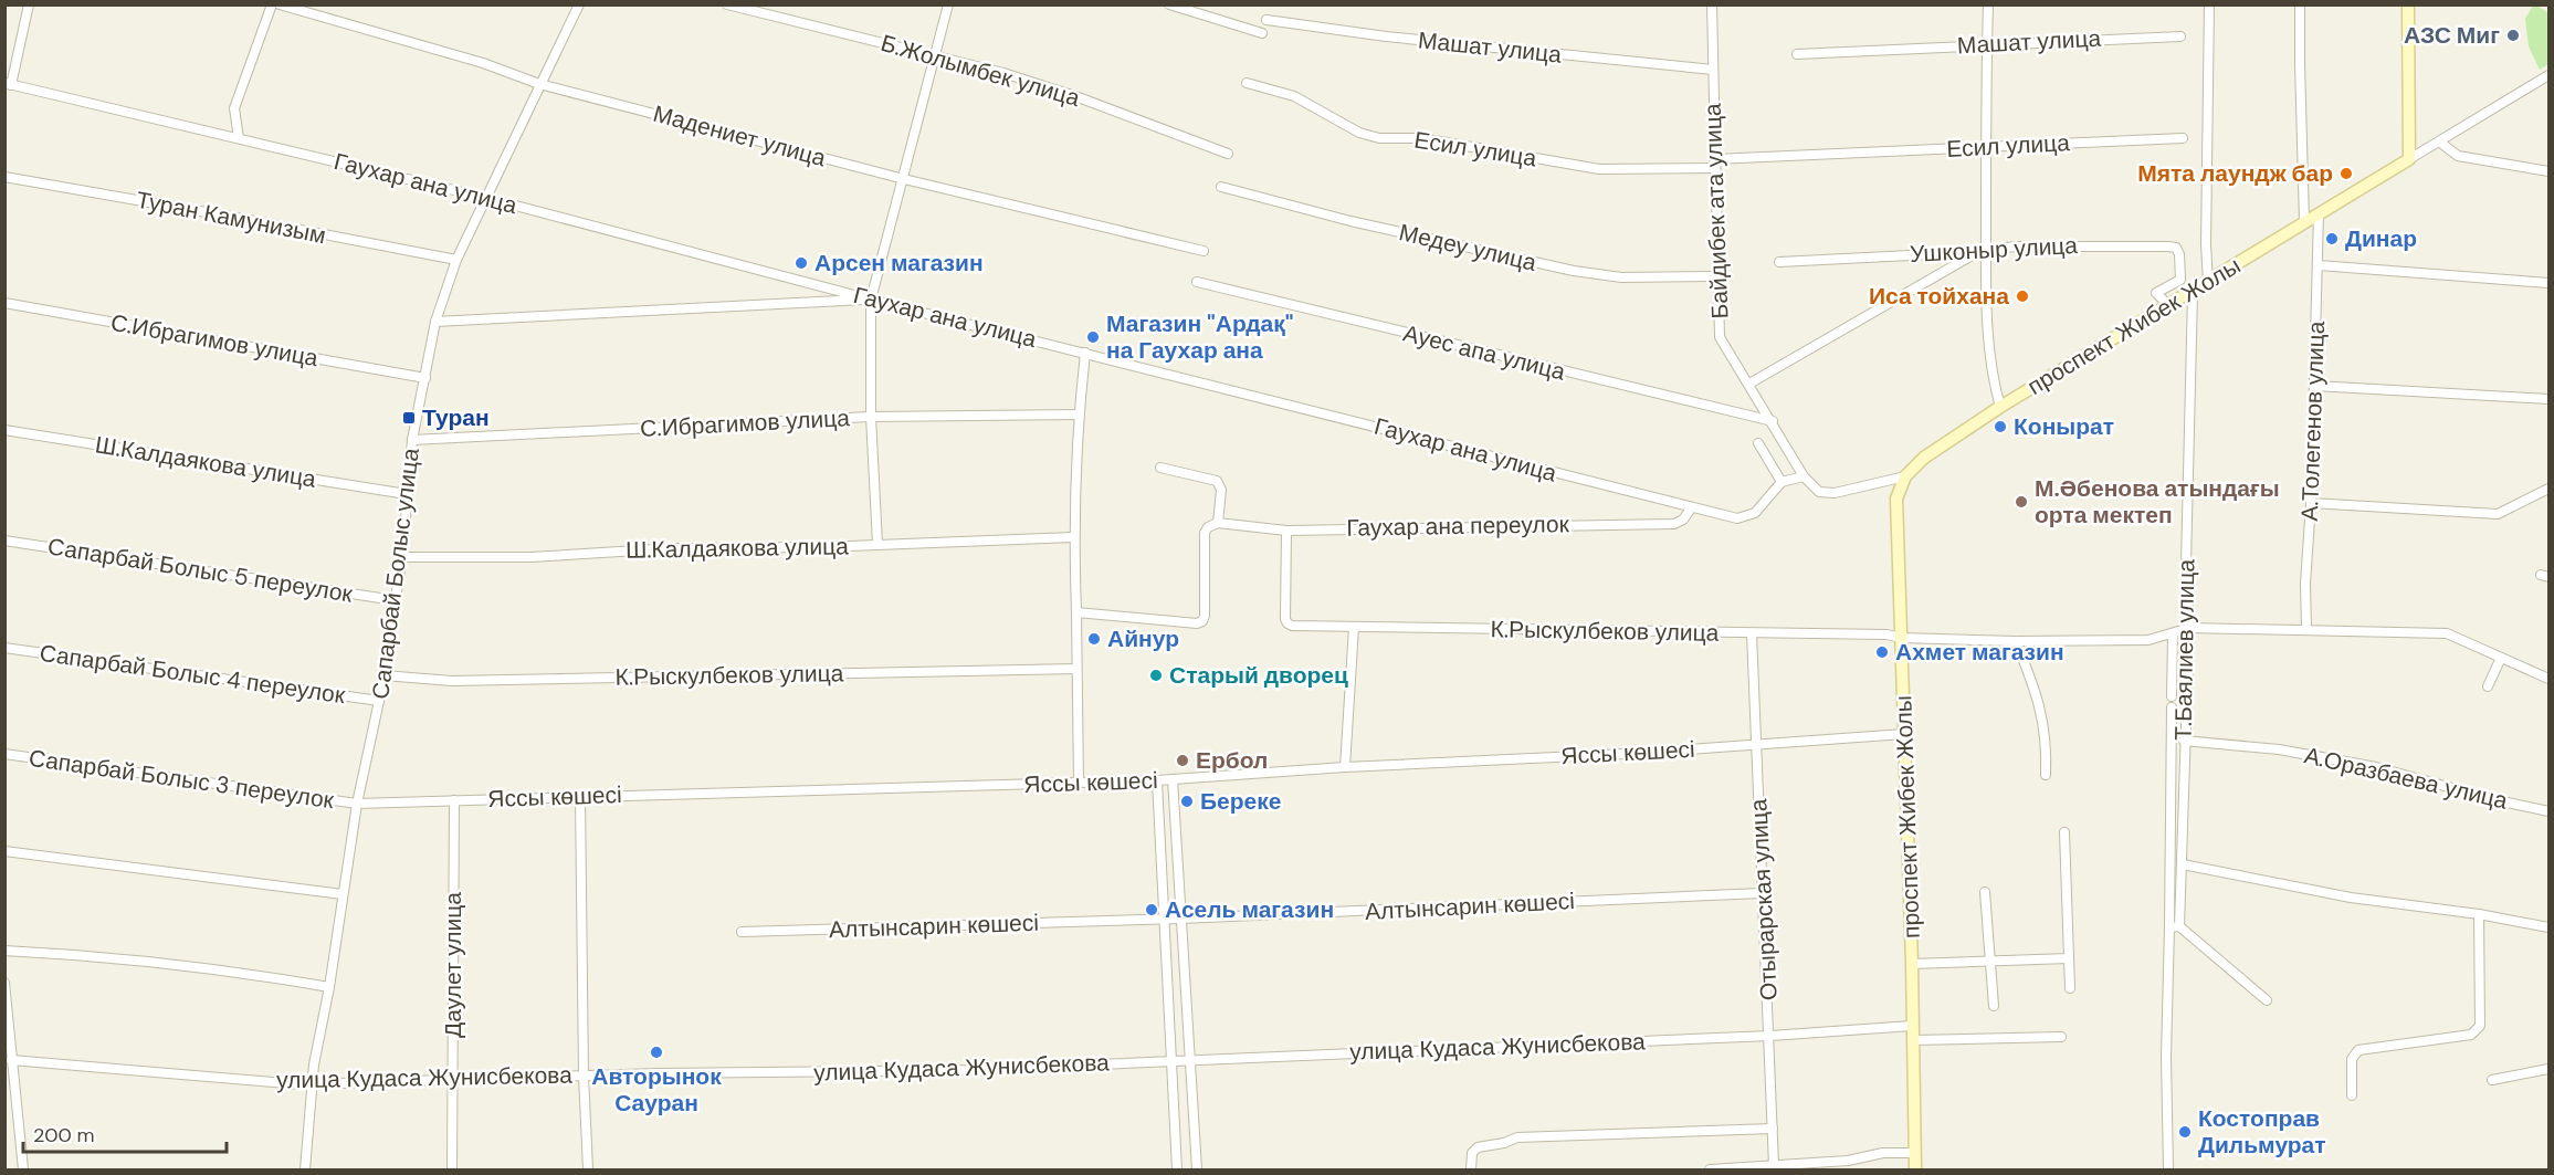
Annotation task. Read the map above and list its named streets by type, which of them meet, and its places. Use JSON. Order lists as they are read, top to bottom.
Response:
{
  "streets": {
    "main road": ["проспект Жибек Жолы"],
    "street": [
      "Машат улица",
      "Б.Жолымбек улица",
      "Мадениет улица",
      "Есил улица",
      "Гаухар ана улица",
      "Байдибек ата улица",
      "Туран Камунизым",
      "Медеу улица",
      "Ушконыр улица",
      "С.Ибрагимов улица",
      "Ауес апа улица",
      "А.Толегенов улица",
      "Ш.Калдаякова улица",
      "Гаухар ана переулок",
      "Сапарбай Болыс 5 переулок",
      "Сапарбай Болыс улица",
      "К.Рыскулбеков улица",
      "Т.Баялиев улица",
      "Сапарбай Болыс 4 переулок",
      "Яссы көшесі",
      "А.Оразбаева улица",
      "Сапарбай Болыс 3 переулок",
      "Отырарская улица",
      "Алтынсарин көшесі",
      "Даулет улица",
      "улица Кудаса Жунисбекова"
    ]
  },
  "crossings": [
    ["Машат улица", "Байдибек ата улица"],
    ["Мадениет улица", "Сапарбай Болыс улица"],
    ["Есил улица", "Байдибек ата улица"],
    ["Гаухар ана улица", "Гаухар ана переулок"],
    ["Гаухар ана улица", "Сапарбай Болыс улица"],
    ["Байдибек ата улица", "Медеу улица"],
    ["Байдибек ата улица", "проспект Жибек Жолы"],
    ["Байдибек ата улица", "Ауес апа улица"],
    ["Туран Камунизым", "Сапарбай Болыс улица"],
    ["Ушконыр улица", "проспект Жибек Жолы"],
    ["проспект Жибек Жолы", "А.Толегенов улица"],
    ["проспект Жибек Жолы", "К.Рыскулбеков улица"],
    ["проспект Жибек Жолы", "Т.Баялиев улица"],
    ["проспект Жибек Жолы", "Яссы көшесі"],
    ["проспект Жибек Жолы", "улица Кудаса Жунисбекова"],
    ["С.Ибрагимов улица", "Сапарбай Болыс улица"],
    ["А.Толегенов улица", "К.Рыскулбеков улица"],
    ["Ш.Калдаякова улица", "Сапарбай Болыс улица"],
    ["Гаухар ана переулок", "К.Рыскулбеков улица"],
    ["Сапарбай Болыс 5 переулок", "Сапарбай Болыс улица"],
    ["Сапарбай Болыс улица", "К.Рыскулбеков улица"],
    ["Сапарбай Болыс улица", "Сапарбай Болыс 4 переулок"],
    ["Сапарбай Болыс улица", "Яссы көшесі"],
    ["Сапарбай Болыс улица", "Сапарбай Болыс 3 переулок"],
    ["Сапарбай Болыс улица", "улица Кудаса Жунисбекова"],
    ["К.Рыскулбеков улица", "Т.Баялиев улица"],
    ["К.Рыскулбеков улица", "Отырарская улица"],
    ["Т.Баялиев улица", "А.Оразбаева улица"],
    ["Яссы көшесі", "Сапарбай Болыс 3 переулок"],
    ["Яссы көшесі", "Отырарская улица"],
    ["Яссы көшесі", "Даулет улица"],
    ["Отырарская улица", "Алтынсарин көшесі"],
    ["Отырарская улица", "улица Кудаса Жунисбекова"],
    ["Даулет улица", "улица Кудаса Жунисбекова"]
  ],
  "places": {
    "other": [
      "АЗС Миг",
      "Мята лаундж бар",
      "Динар",
      "Арсен магазин",
      "Иса тойхана",
      "Магазин \"Ардақ\" на Гаухар ана",
      "Конырат",
      "М.Әбенова атындағы орта мектеп",
      "Айнур",
      "Ахмет магазин",
      "Старый дворец",
      "Ербол",
      "Береке",
      "Асель магазин",
      "Авторынок Сауран",
      "Костоправ Дильмурат"
    ],
    "transit": ["Туран"]
  },
  "scale_bar": "200 m"
}
